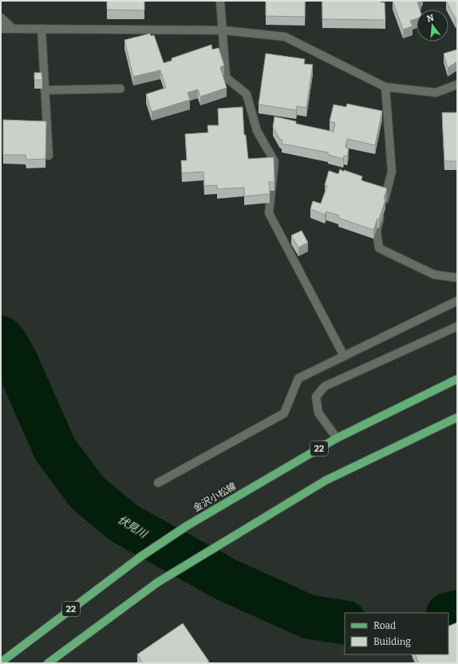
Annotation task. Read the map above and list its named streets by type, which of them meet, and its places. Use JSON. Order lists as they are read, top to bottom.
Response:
{
  "streets": {
    "main road": ["22", "金沢小松線"]
  },
  "water": ["伏見川"],
  "legend": ["Road", "Building"],
  "north": "top"
}
